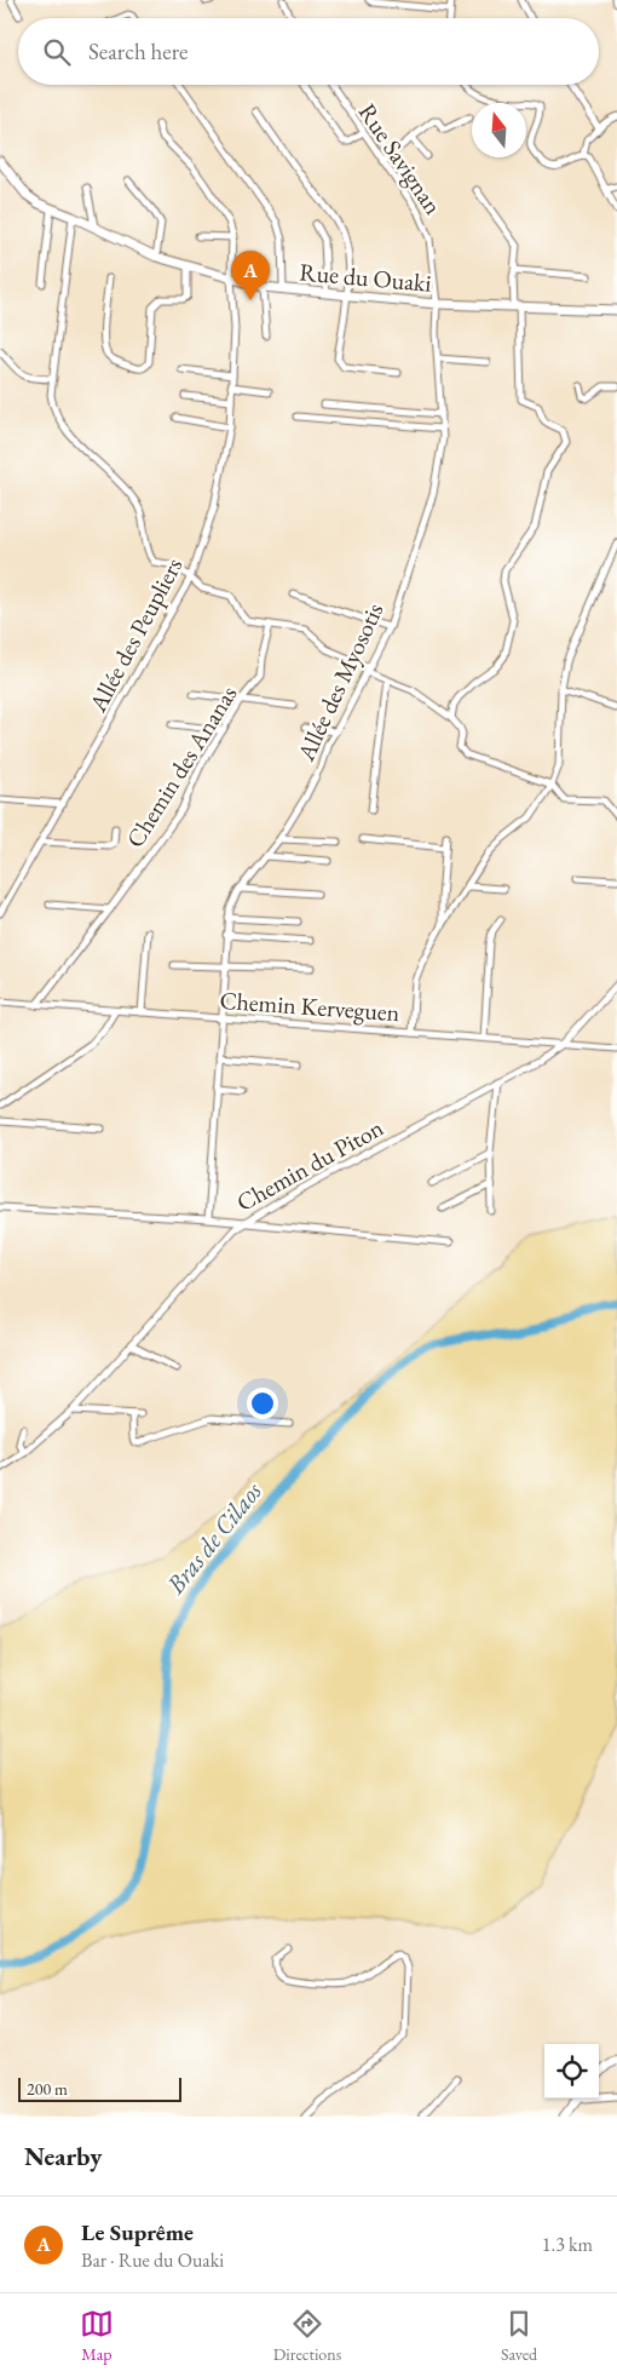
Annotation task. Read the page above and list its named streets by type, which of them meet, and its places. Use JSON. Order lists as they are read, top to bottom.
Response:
{
  "streets": {
    "street": [
      "Rue Savignan",
      "Rue du Ouaki",
      "Allée des Peupliers",
      "Allée des Myosotis",
      "Chemin des Ananas",
      "Chemin Kerveguen",
      "Chemin du Piton"
    ]
  },
  "crossings": [
    ["Rue Savignan", "Rue du Ouaki"],
    ["Rue Savignan", "Allée des Myosotis"],
    ["Rue du Ouaki", "Allée des Peupliers"],
    ["Rue du Ouaki", "Allée des Myosotis"],
    ["Allée des Myosotis", "Chemin Kerveguen"],
    ["Chemin des Ananas", "Chemin Kerveguen"],
    ["Chemin Kerveguen", "Chemin du Piton"]
  ],
  "water": ["Bras de Cilaos"],
  "scale_bar": "200 m",
  "north": "top",
  "page": {
    "search": "Search here",
    "pins": "A",
    "scale": "200 m",
    "heading": "Nearby",
    "list": [
      {
        "mark": "A",
        "name": "Le Suprême",
        "note": "Bar · Rue du Ouaki",
        "value": "1.3 km"
      }
    ],
    "nav": ["Map", "Directions", "Saved"]
  }
}
